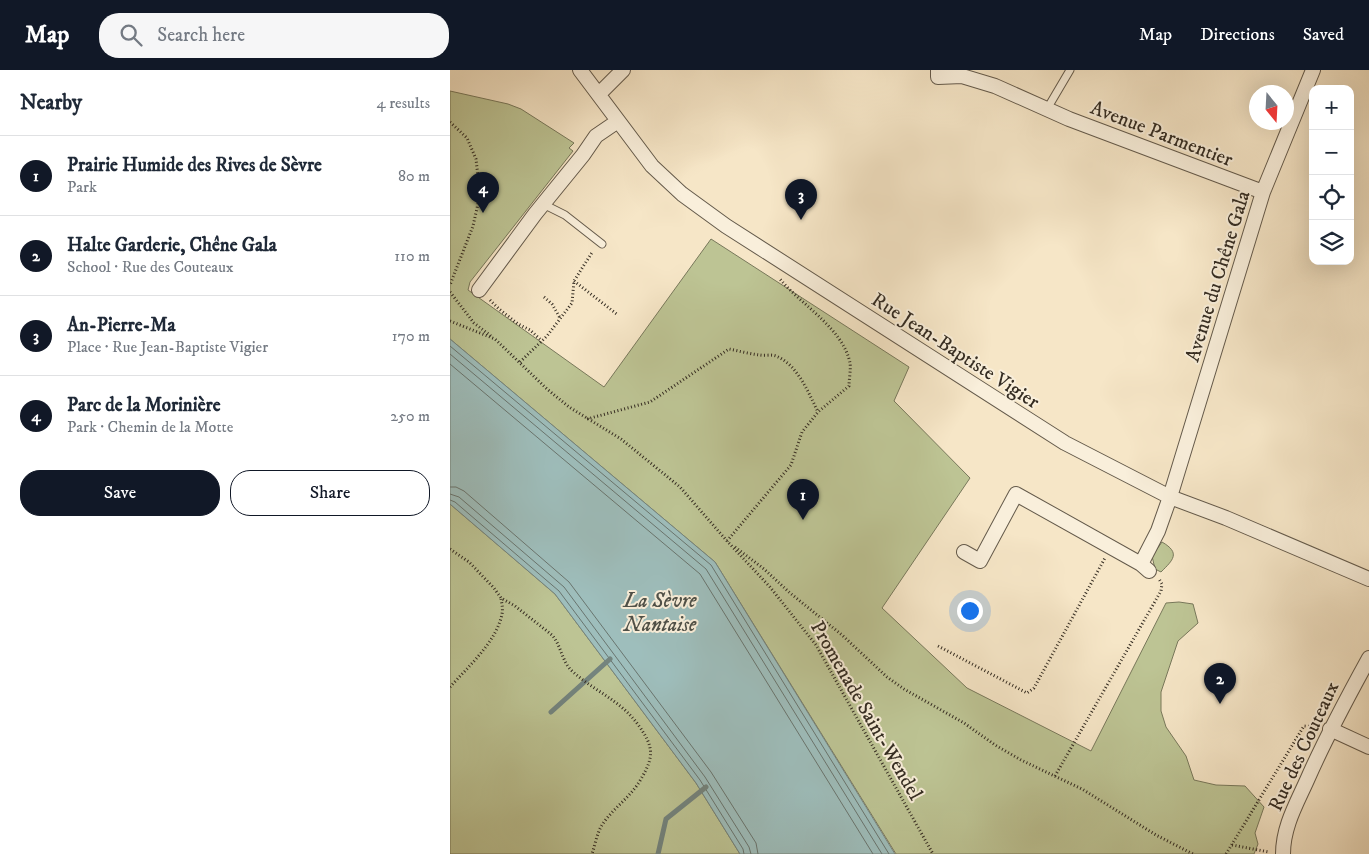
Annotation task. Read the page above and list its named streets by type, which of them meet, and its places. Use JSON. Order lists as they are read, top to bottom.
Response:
{
  "streets": {
    "street": [
      "Avenue Parmentier",
      "Avenue du Chêne Gala",
      "Rue Jean-Baptiste Vigier",
      "Rue des Couteaux"
    ],
    "path": ["Promenade Saint-Wendel"]
  },
  "crossings": [
    ["Avenue Parmentier", "Avenue du Chêne Gala"],
    ["Avenue du Chêne Gala", "Rue Jean-Baptiste Vigier"]
  ],
  "water": ["La Sèvre Nantaise"],
  "north": "bottom",
  "page": {
    "header": "Map",
    "search": "Search here",
    "nav": ["Map", "Directions", "Saved"],
    "heading": ["Nearby", "4 results"],
    "map_buttons": ["+", "−"],
    "list": [
      {
        "mark": "1",
        "name": "Prairie Humide des Rives de Sèvre",
        "note": "Park",
        "value": "80 m"
      },
      {
        "mark": "2",
        "name": "Halte Garderie, Chêne Gala",
        "note": "School · Rue des Couteaux",
        "value": "110 m"
      },
      {
        "mark": "3",
        "name": "An-Pierre-Ma",
        "note": "Place · Rue Jean-Baptiste Vigier",
        "value": "170 m"
      },
      {
        "mark": "4",
        "name": "Parc de la Morinière",
        "note": "Park · Chemin de la Motte",
        "value": "250 m"
      }
    ],
    "pins": [
      "4",
      "3",
      "1",
      "2"
    ],
    "buttons": ["Save", "Share"]
  }
}
